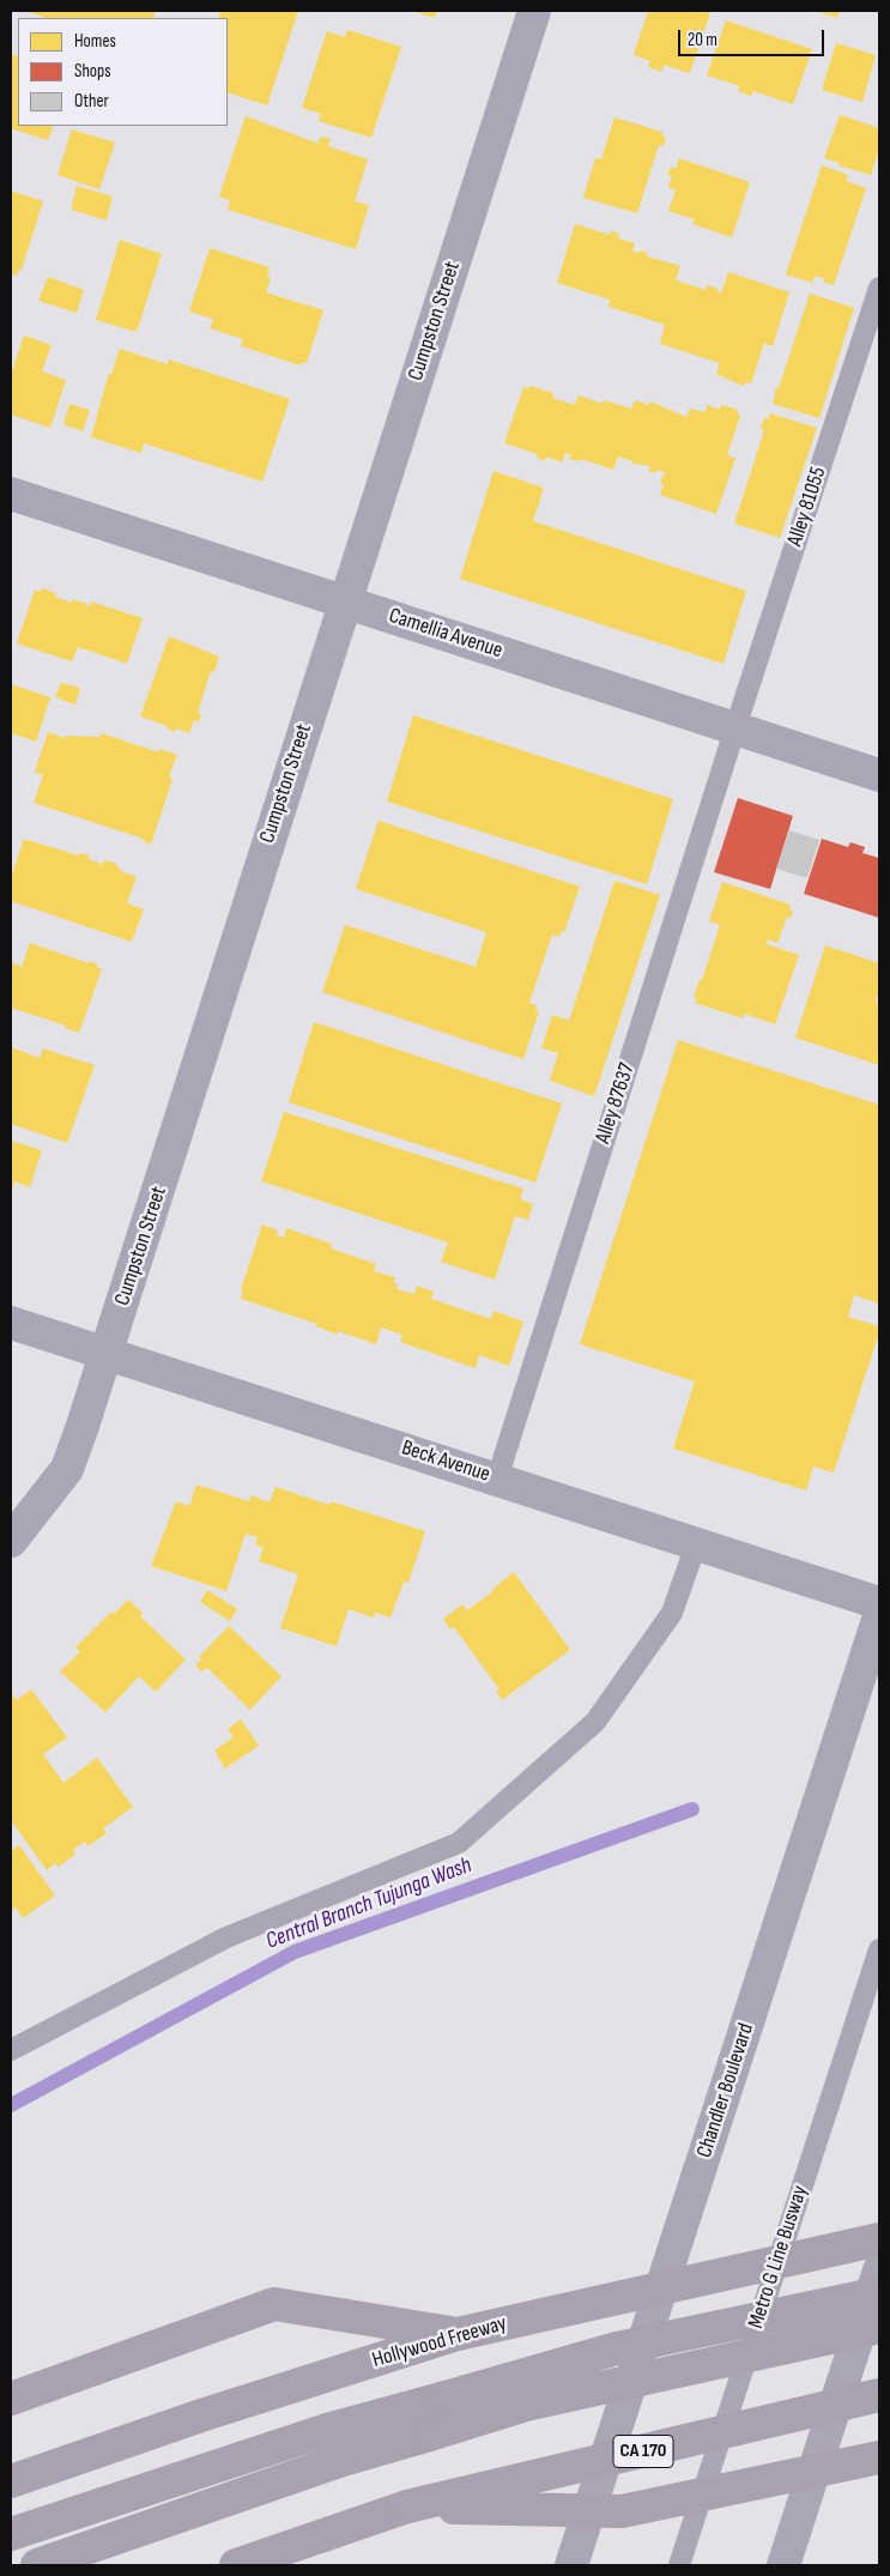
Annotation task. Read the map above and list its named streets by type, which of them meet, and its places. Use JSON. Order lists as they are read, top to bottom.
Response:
{
  "streets": {
    "highway": ["Hollywood Freeway", "CA 170"],
    "street": [
      "Cumpston Street",
      "Camellia Avenue",
      "Beck Avenue",
      "Chandler Boulevard"
    ],
    "lane": ["Alley 81055", "Alley 87637", "Metro G Line Busway"]
  },
  "crossings": [
    ["Cumpston Street", "Camellia Avenue"],
    ["Cumpston Street", "Beck Avenue"],
    ["Alley 81055", "Camellia Avenue"],
    ["Alley 81055", "Alley 87637"],
    ["Camellia Avenue", "Alley 87637"],
    ["Alley 87637", "Beck Avenue"]
  ],
  "water": ["Central Branch Tujunga Wash"],
  "legend": ["Homes", "Shops", "Other"],
  "scale_bar": "20 m"
}
